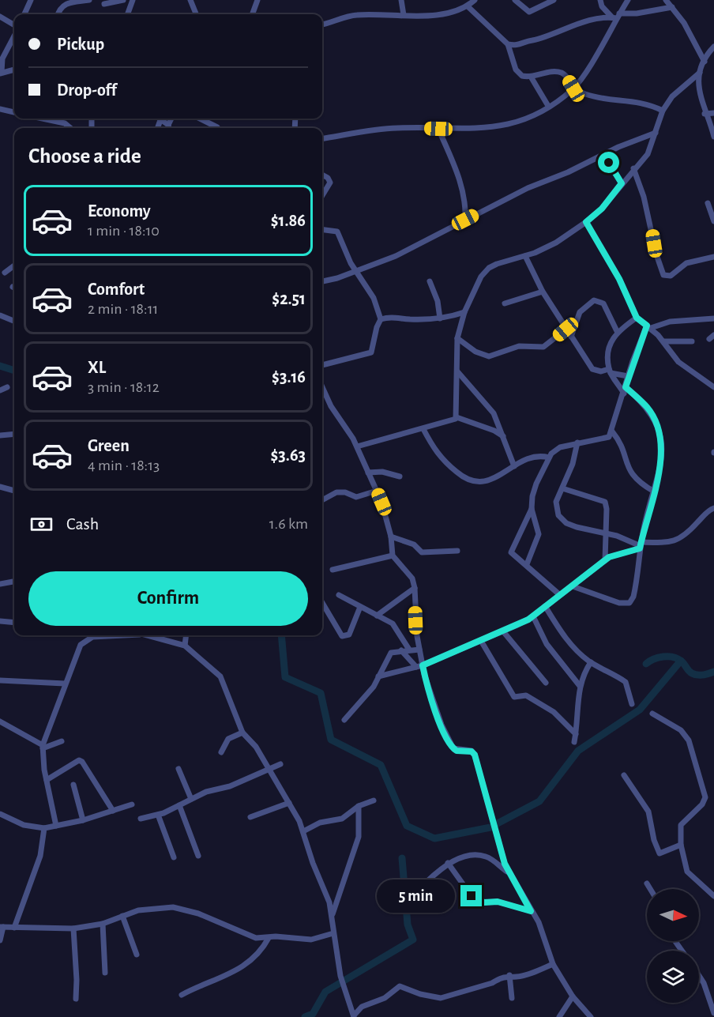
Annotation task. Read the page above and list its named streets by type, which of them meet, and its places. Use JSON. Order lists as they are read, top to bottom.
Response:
{
  "north": "right",
  "page": {
    "banner": ["Pickup", "Drop-off"],
    "heading": "Choose a ride",
    "list": [
      {
        "name": "Economy",
        "note": "1 min · 18:10",
        "value": "$1.86"
      },
      {
        "name": "Comfort",
        "note": "2 min · 18:11",
        "value": "$2.51"
      },
      {
        "name": "XL",
        "note": "3 min · 18:12",
        "value": "$3.16"
      },
      {
        "name": "Green",
        "note": "4 min · 18:13",
        "value": "$3.63"
      }
    ],
    "pay": ["Cash", "1.6 km"],
    "buttons": "Confirm",
    "bubble": "5 min"
  }
}
